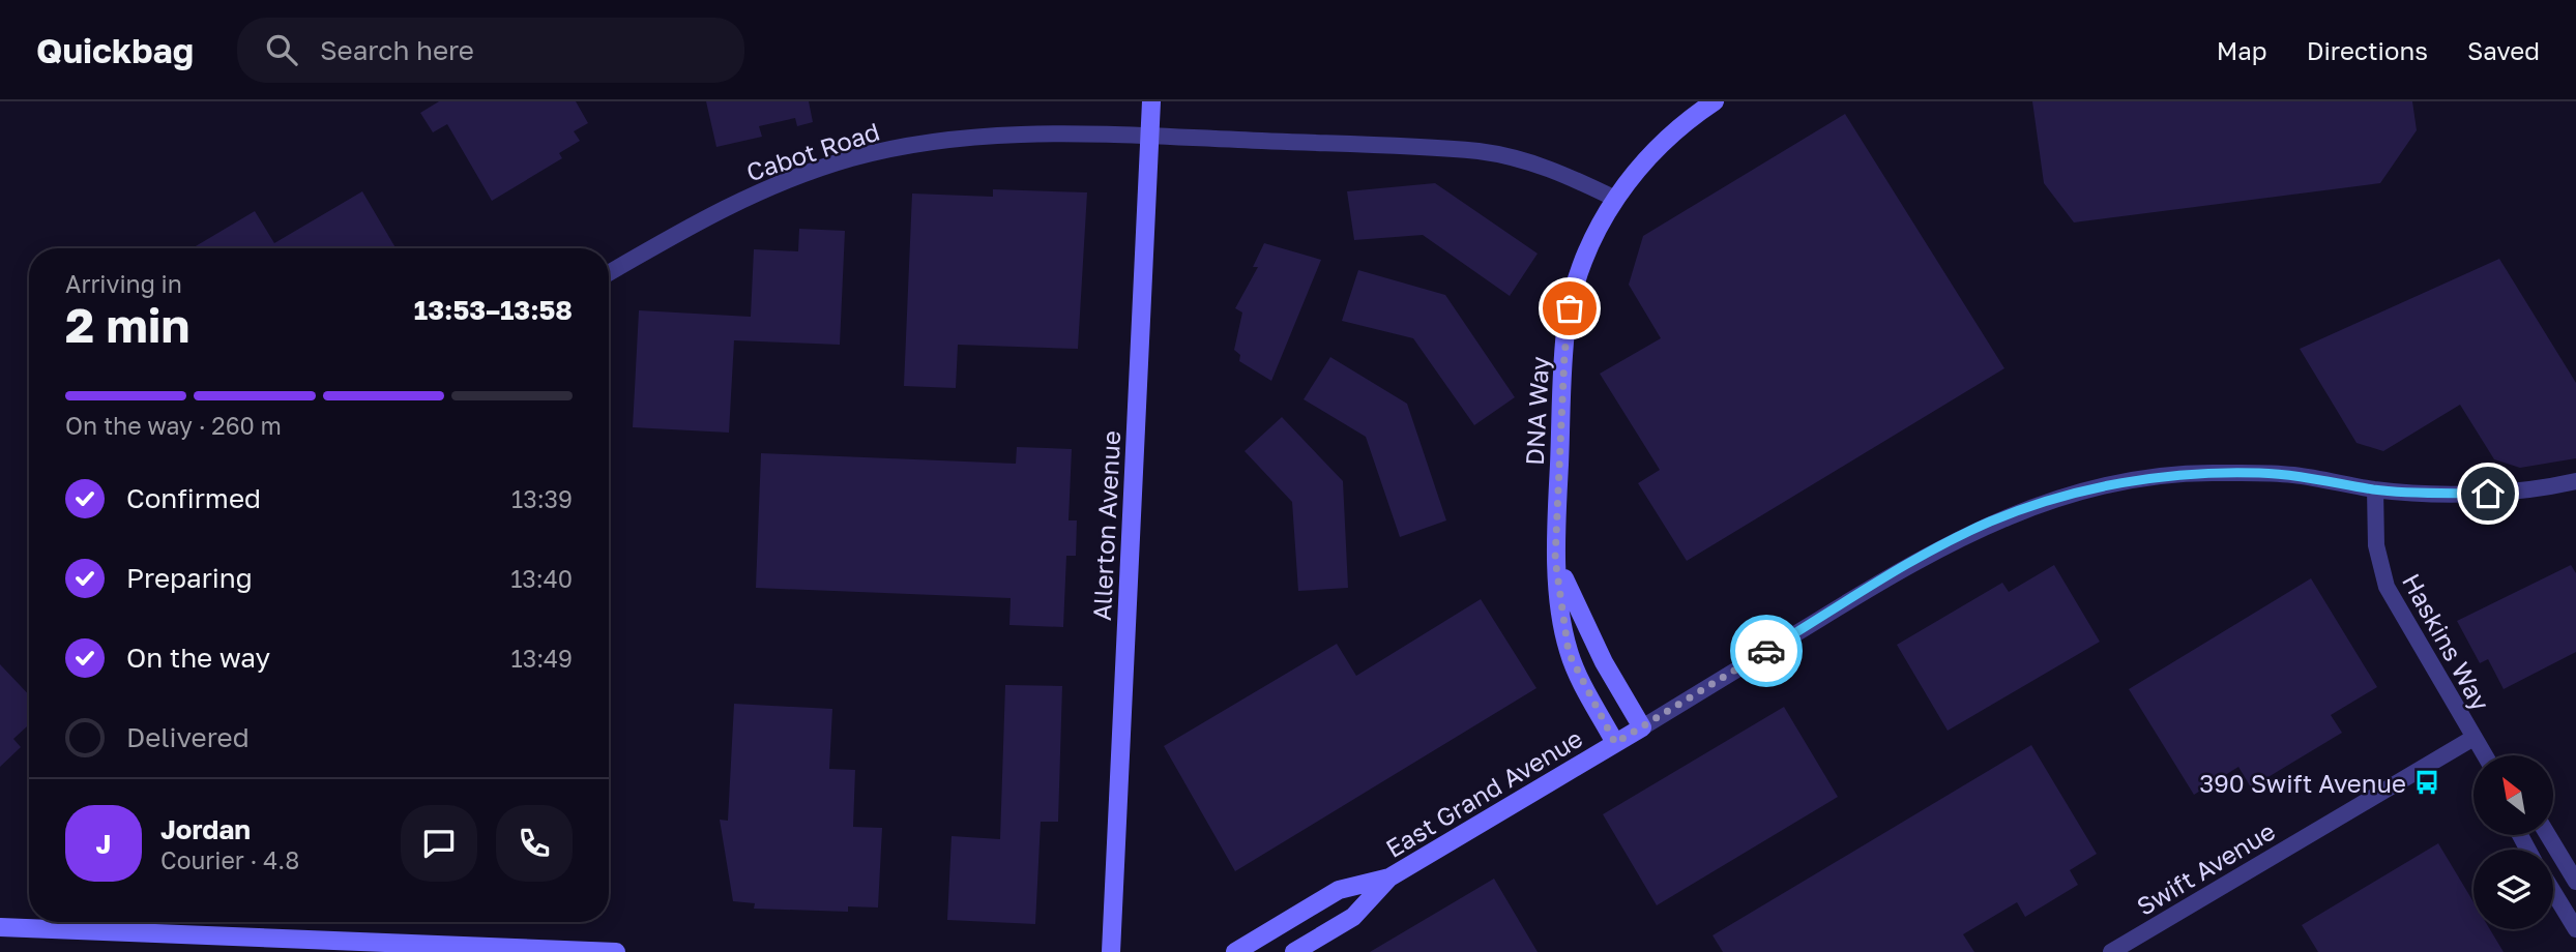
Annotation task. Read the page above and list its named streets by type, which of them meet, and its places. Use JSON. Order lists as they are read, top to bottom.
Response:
{
  "streets": {
    "main road": ["DNA Way", "Allerton Avenue", "East Grand Avenue"],
    "street": ["Cabot Road", "Haskins Way", "Swift Avenue"]
  },
  "crossings": [
    ["Cabot Road", "DNA Way"],
    ["Cabot Road", "Allerton Avenue"],
    ["DNA Way", "East Grand Avenue"],
    ["Haskins Way", "East Grand Avenue"],
    ["Haskins Way", "Swift Avenue"]
  ],
  "places": {
    "bus stop": ["390 Swift Avenue"]
  },
  "north": "top left",
  "page": {
    "header": "Quickbag",
    "search": "Search here",
    "nav": ["Map", "Directions", "Saved"],
    "heading": ["2 min", "Arriving in", "13:53–13:58"],
    "panel": ["Jordan", "Courier · 4.8"],
    "bar": "On the way · 260 m",
    "list": [
      ["Confirmed", "13:39"],
      ["Preparing", "13:40"],
      ["On the way", "13:49"],
      "Delivered"
    ],
    "round": "J"
  }
}
